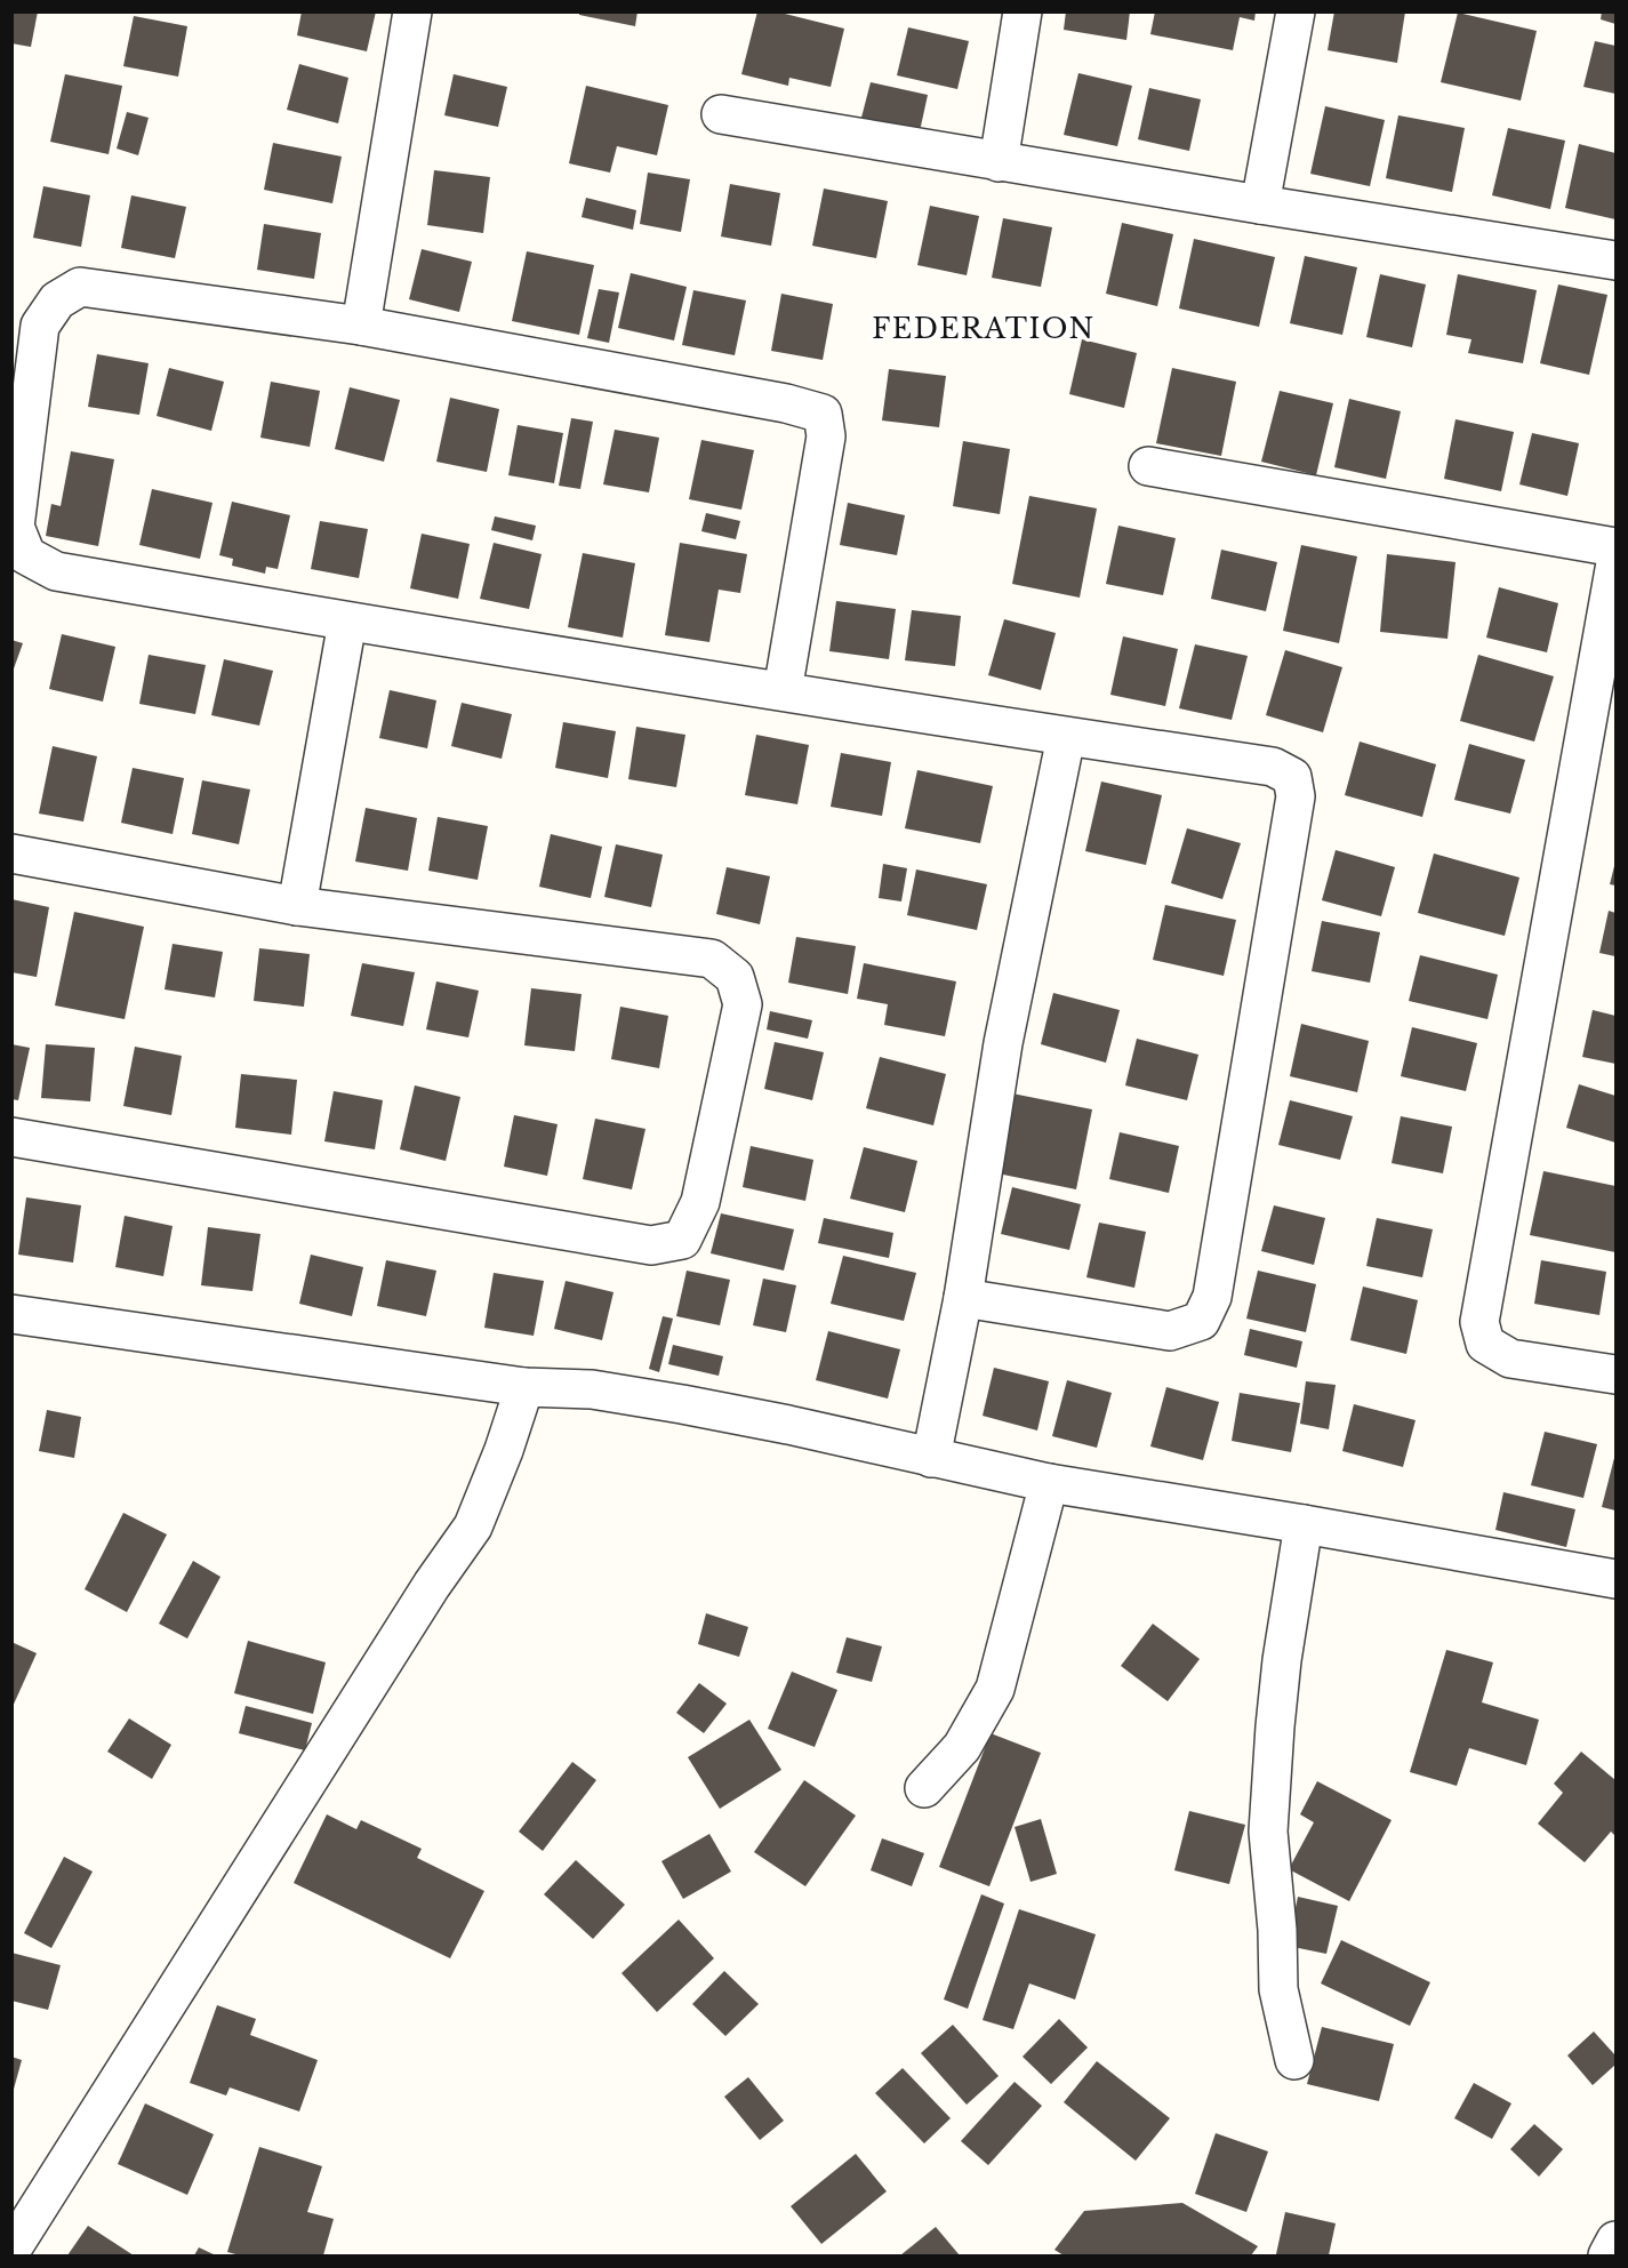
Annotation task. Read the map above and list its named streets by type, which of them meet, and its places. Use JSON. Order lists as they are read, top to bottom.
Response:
{
  "districts": ["FEDERATION"]
}
